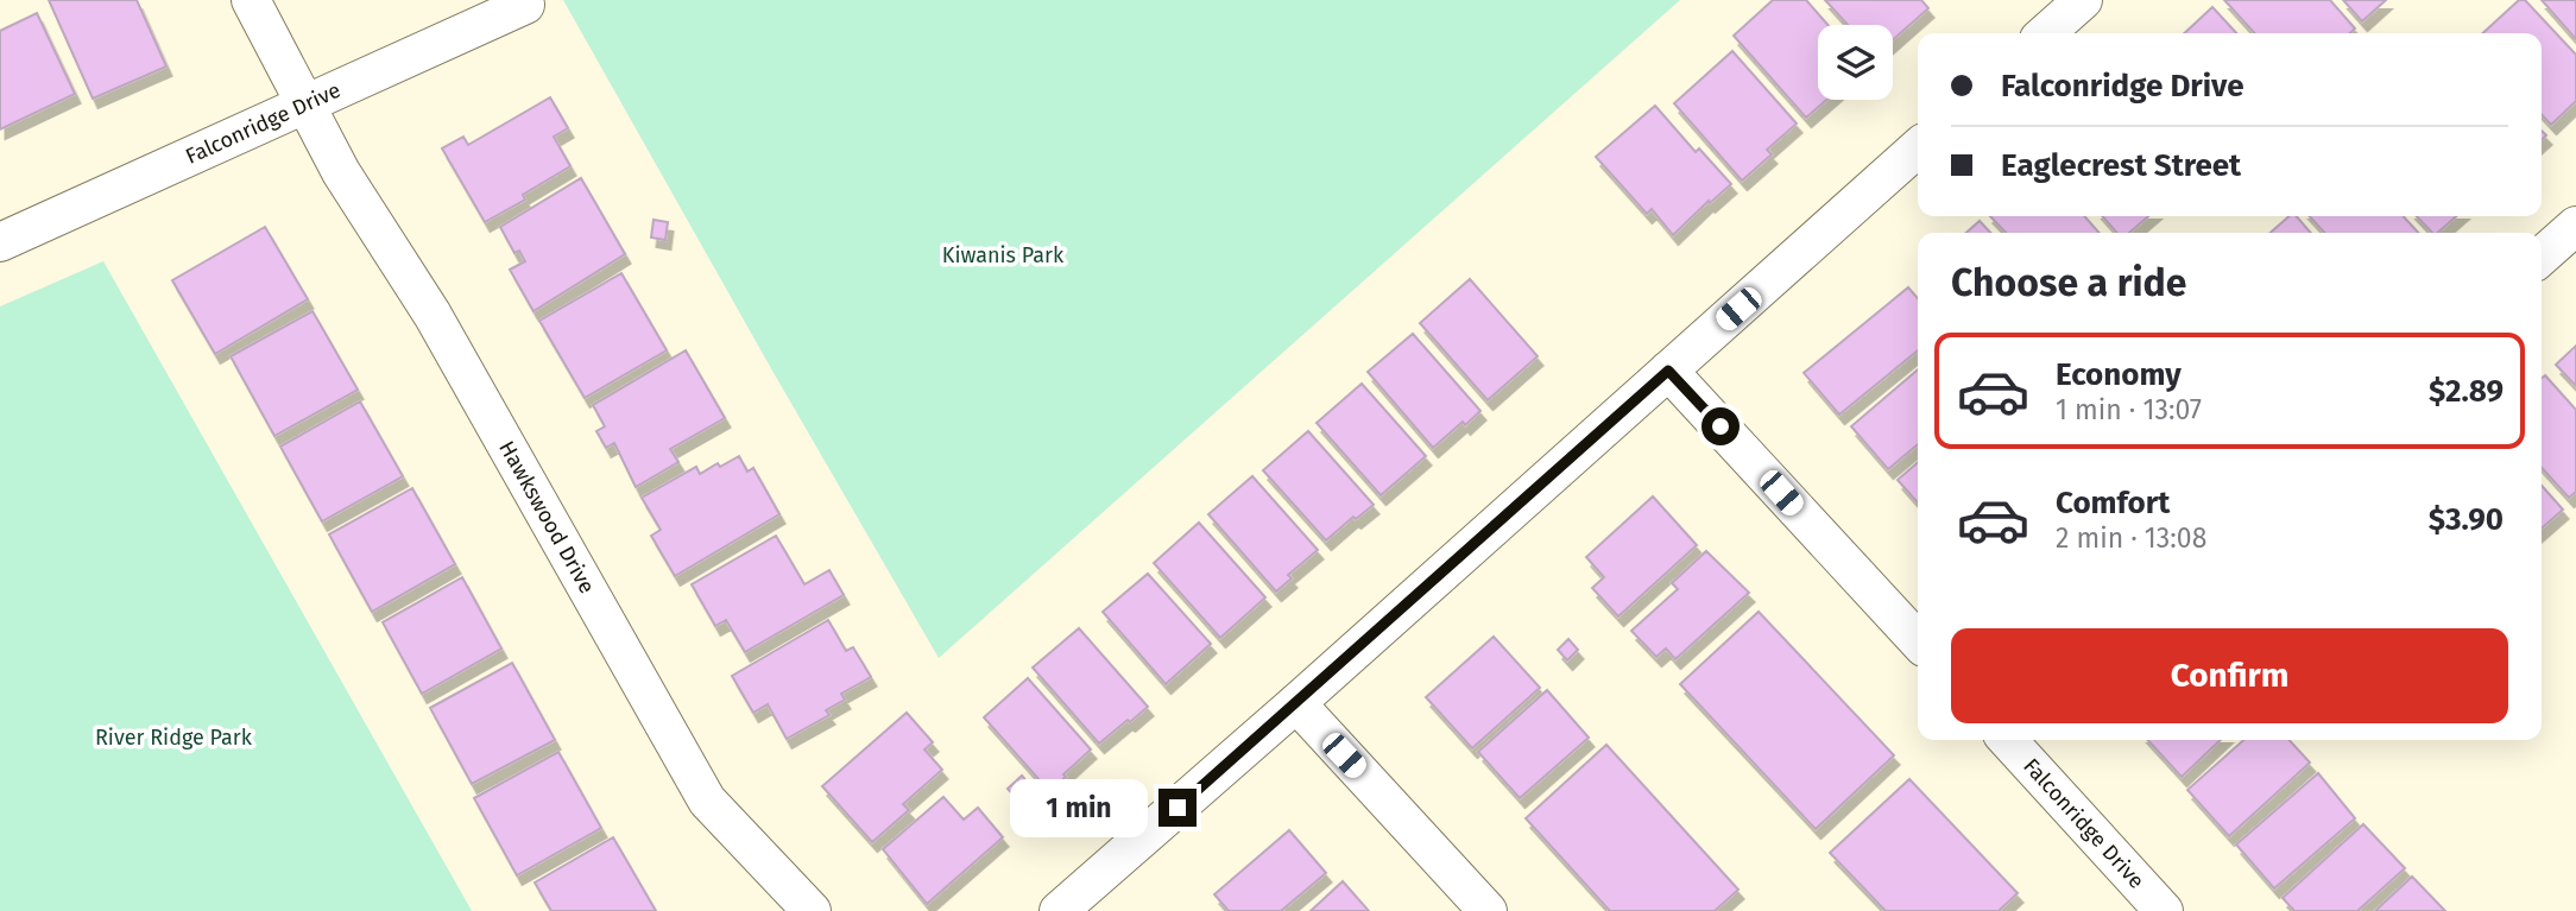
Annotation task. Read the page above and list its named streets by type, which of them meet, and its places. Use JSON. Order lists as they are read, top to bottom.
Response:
{
  "streets": {
    "street": ["Falconridge Drive", "Hawkswood Drive"]
  },
  "crossings": [
    ["Falconridge Drive", "Hawkswood Drive"]
  ],
  "parks": ["Kiwanis Park", "River Ridge Park"],
  "page": {
    "banner": ["Falconridge Drive", "Eaglecrest Street"],
    "heading": "Choose a ride",
    "list": [
      {
        "name": "Economy",
        "note": "1 min · 13:07",
        "value": "$2.89"
      },
      {
        "name": "Comfort",
        "note": "2 min · 13:08",
        "value": "$3.90"
      }
    ],
    "buttons": "Confirm",
    "bubble": "1 min"
  }
}
